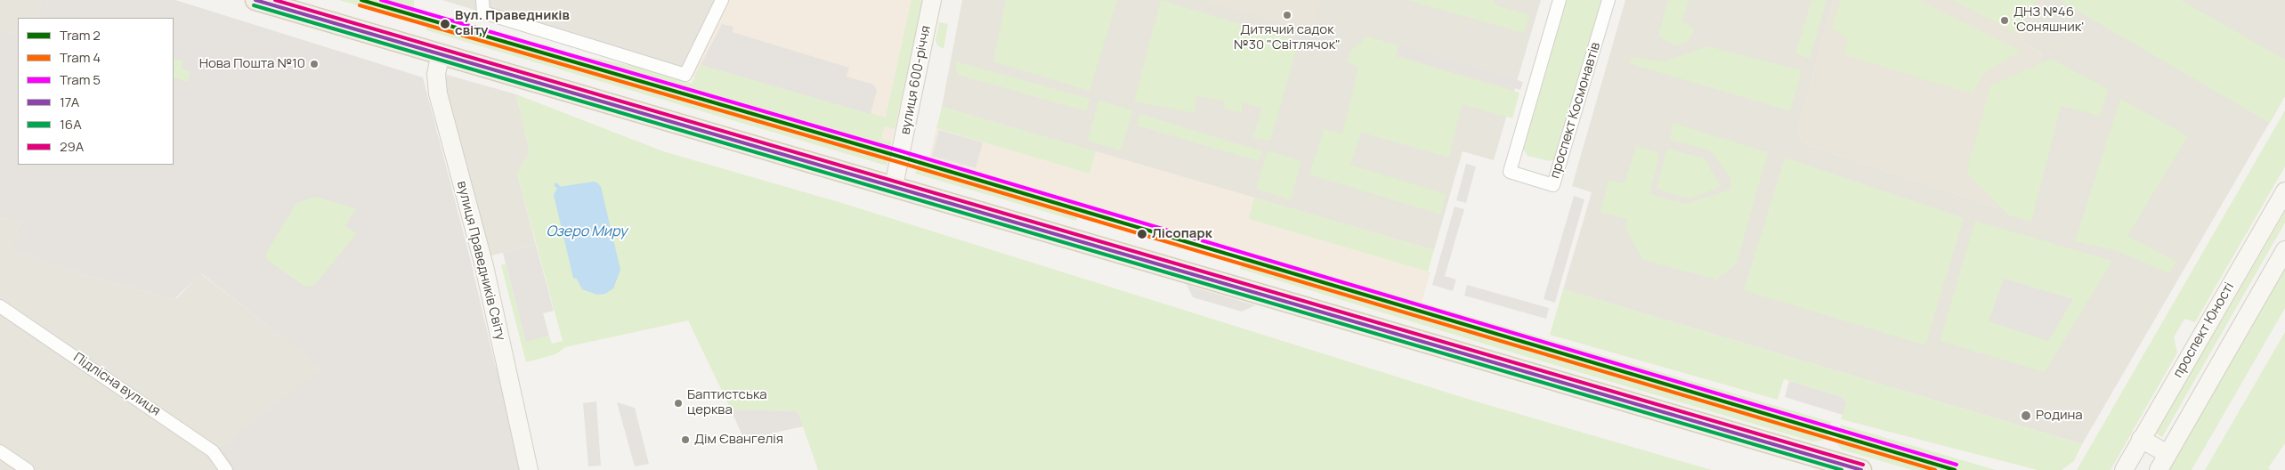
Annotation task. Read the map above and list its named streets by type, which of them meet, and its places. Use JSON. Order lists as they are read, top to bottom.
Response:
{
  "streets": {
    "main road": ["вулиця 600-річчя", "вулиця Праведників Світу", "проспект Юності"],
    "street": ["проспект Космонавтів", "Підлісна вулиця"]
  },
  "water": ["Озеро Миру"],
  "places": [
    "Дитячий садок №30 \"Світлячок\"",
    "ДНЗ №46 'Соняшник'",
    "Вул. Праведників світу",
    "Нова Пошта №10",
    "Лісопарк",
    "Баптистська церква",
    "Родина",
    "Дім Євангелія"
  ],
  "lines": [
    "tram line 2",
    "tram line 5",
    "transit line 17А",
    "transit line 29А",
    "tram line 4",
    "transit line 16А"
  ],
  "legend": [
    "Tram 2",
    "Tram 4",
    "Tram 5",
    "17А",
    "16А",
    "29А"
  ]
}
